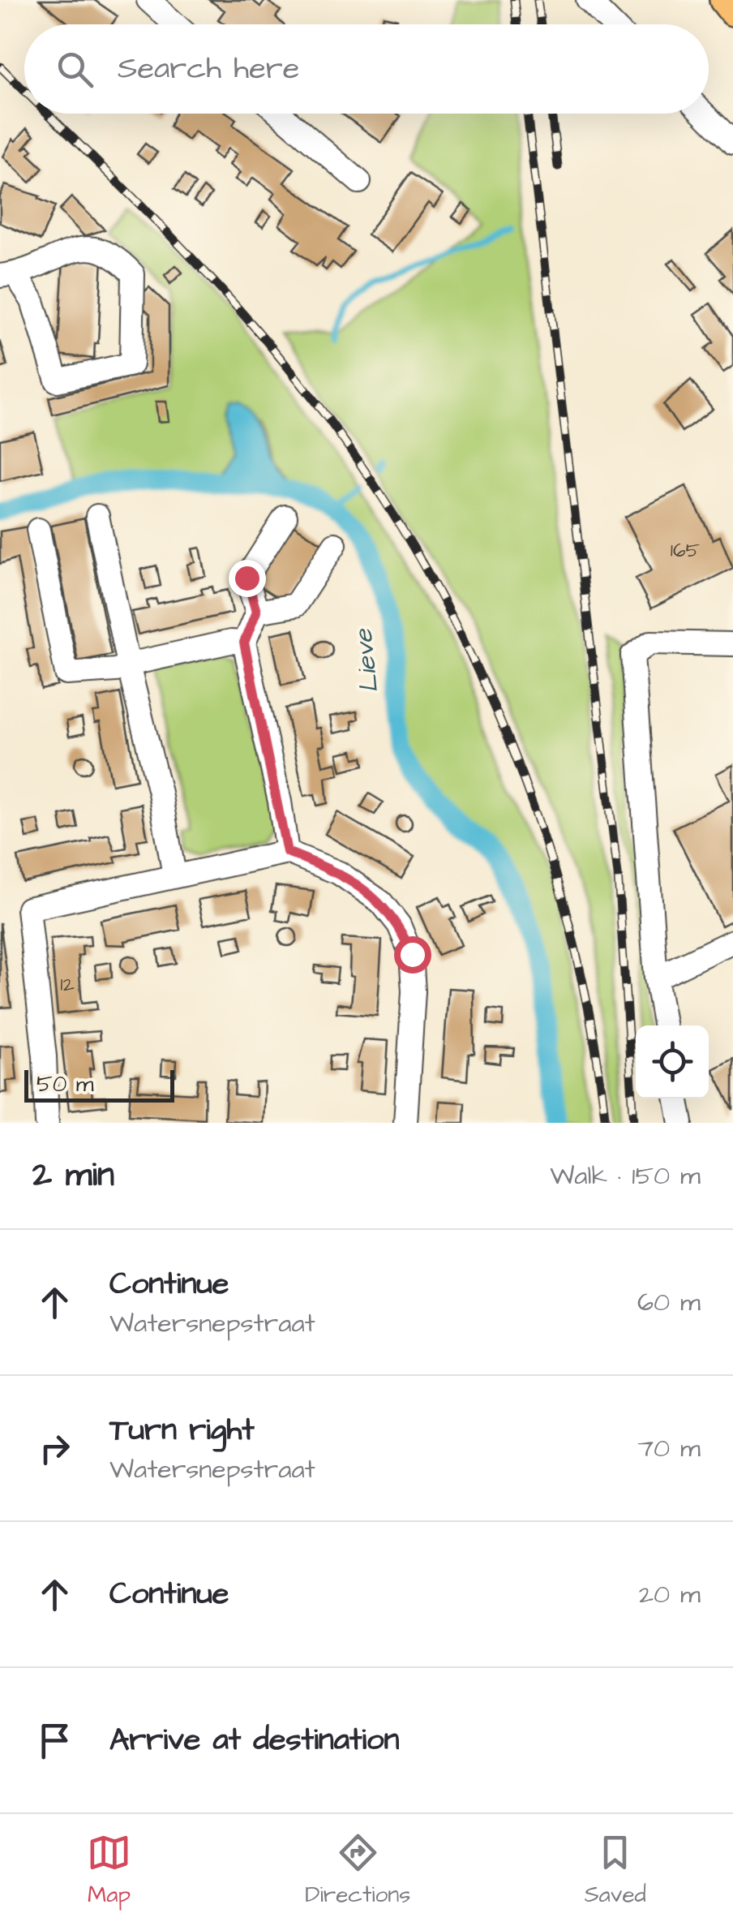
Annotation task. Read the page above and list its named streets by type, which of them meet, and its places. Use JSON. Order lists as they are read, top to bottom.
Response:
{
  "water": ["Lieve"],
  "house_numbers": ["165", "12"],
  "scale_bar": "50 m",
  "page": {
    "search": "Search here",
    "scale": "50 m",
    "heading": ["2 min", "Walk · 150 m"],
    "list": [
      ["Continue", "Watersnepstraat", "60 m"],
      ["Turn right", "Watersnepstraat", "70 m"],
      ["Continue", "20 m"],
      "Arrive at destination"
    ],
    "nav": ["Map", "Directions", "Saved"]
  }
}
